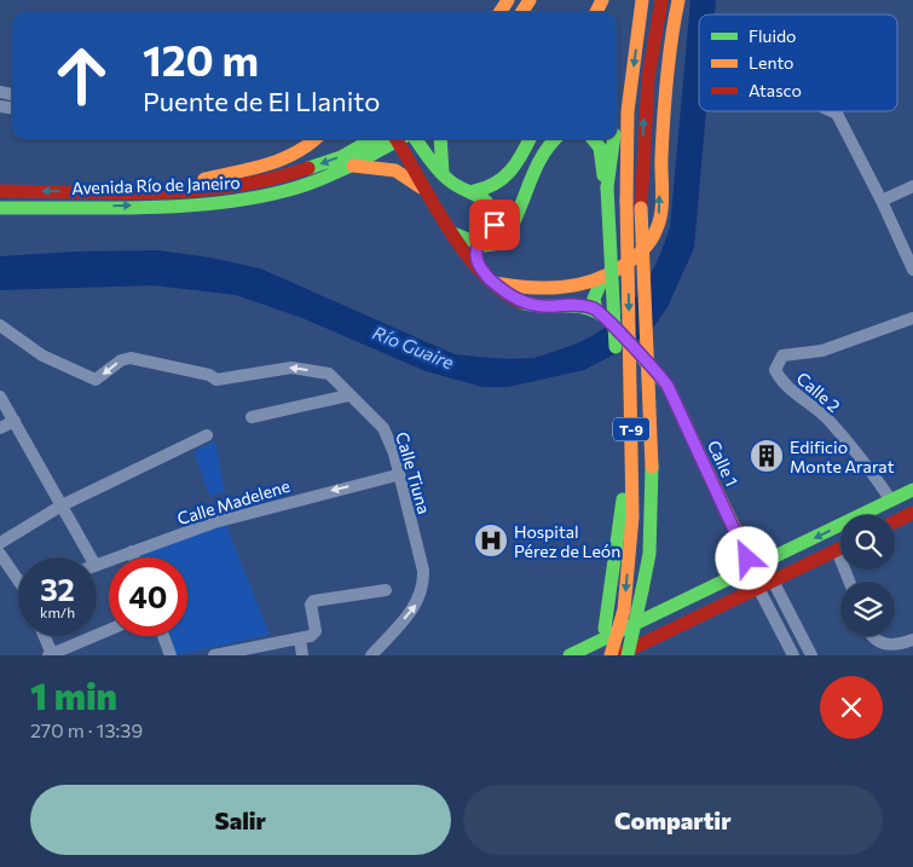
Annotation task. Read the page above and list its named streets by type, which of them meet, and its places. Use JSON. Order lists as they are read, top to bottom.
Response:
{
  "streets": {
    "main road": ["Avenida Río de Janeiro", "T-9", "Calle 1"],
    "street": ["Calle 2", "Calle Tiuna", "Calle Madelene"]
  },
  "crossings": [
    ["Calle Tiuna", "Calle Madelene"]
  ],
  "water": ["Río Guaire"],
  "places": {
    "building": ["Edificio Monte Ararat"],
    "hospital": ["Hospital Pérez de León"]
  },
  "legend": ["Fluido", "Lento", "Atasco"],
  "page": {
    "turn": ["120 m", "Puente de El Llanito"],
    "speed": "32 km/h",
    "limit": "40",
    "heading": ["1 min", "270 m · 13:39"],
    "buttons": ["Salir", "Compartir"]
  }
}
